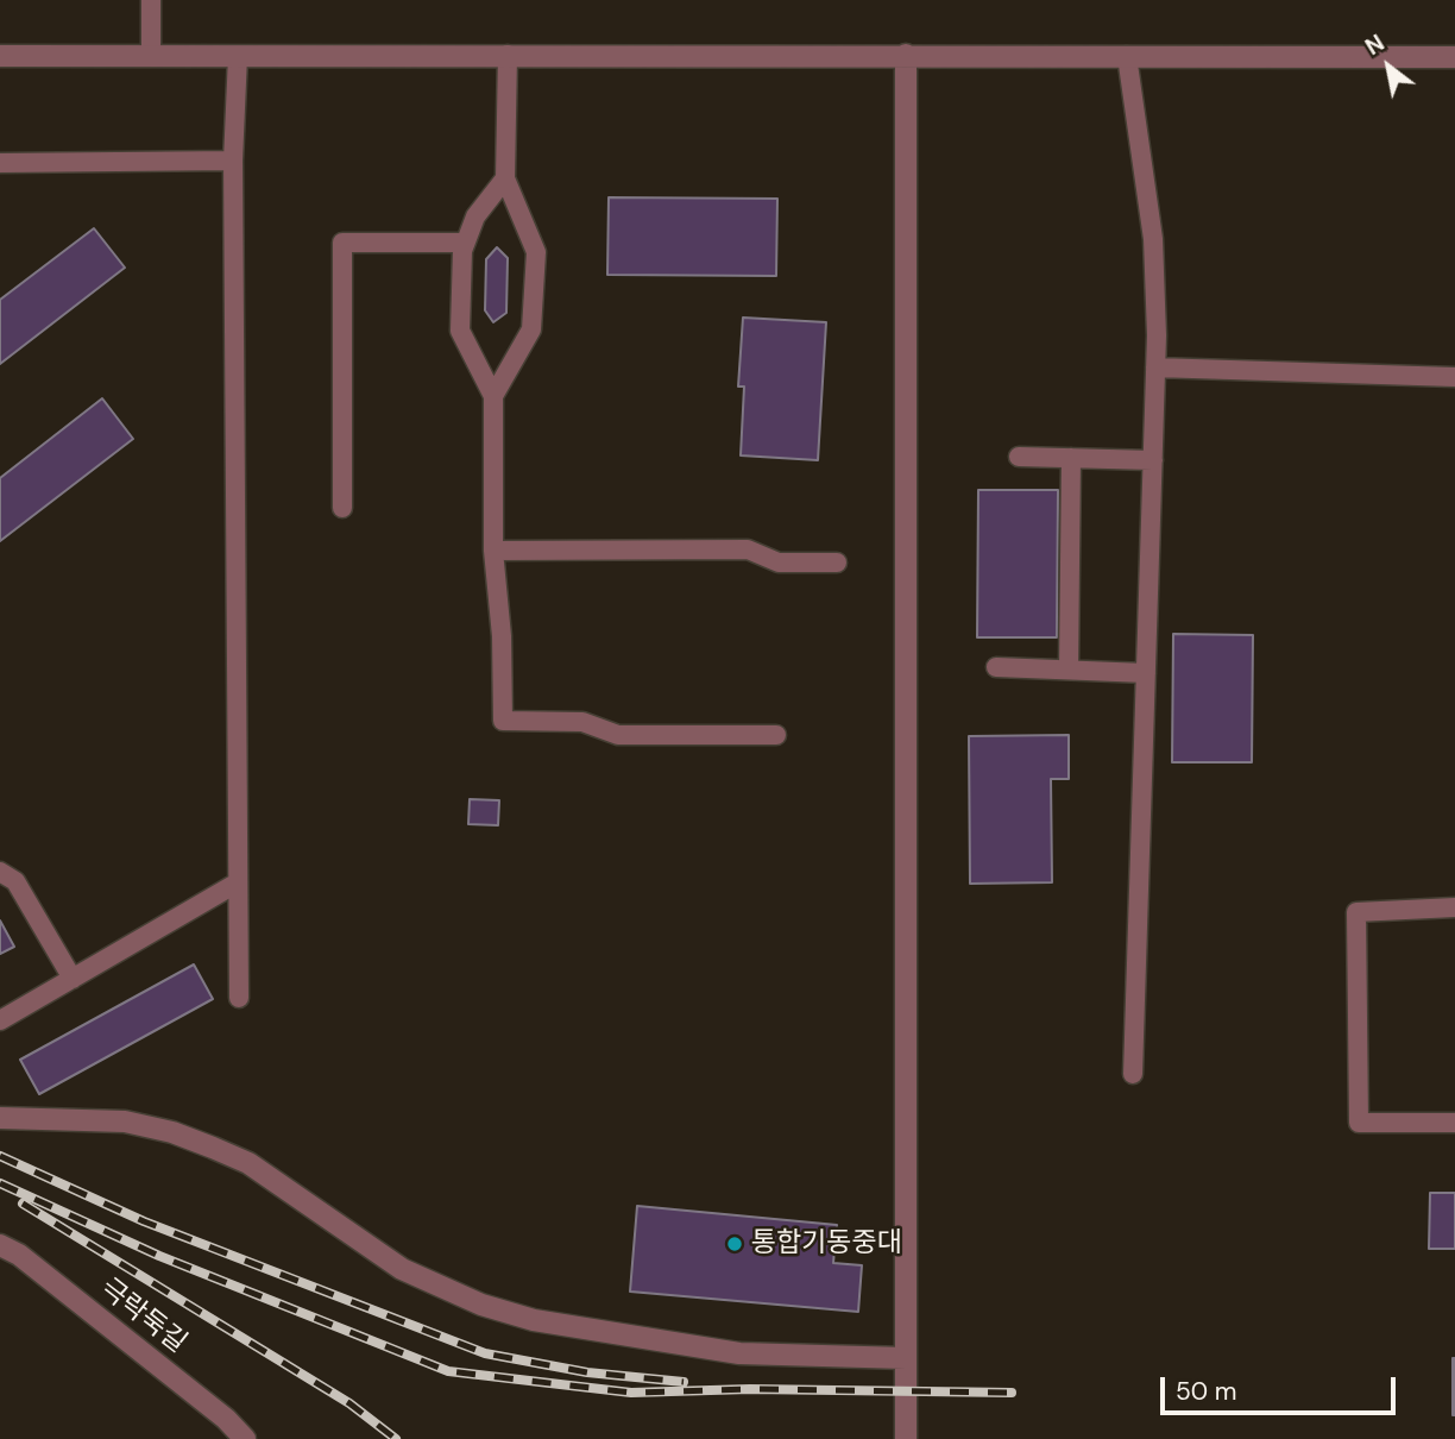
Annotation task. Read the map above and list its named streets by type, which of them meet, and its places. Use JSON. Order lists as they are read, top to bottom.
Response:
{
  "streets": {
    "street": ["극락둑길"]
  },
  "places": ["통합기동중대"],
  "scale_bar": "50 m",
  "north": "top left"
}
